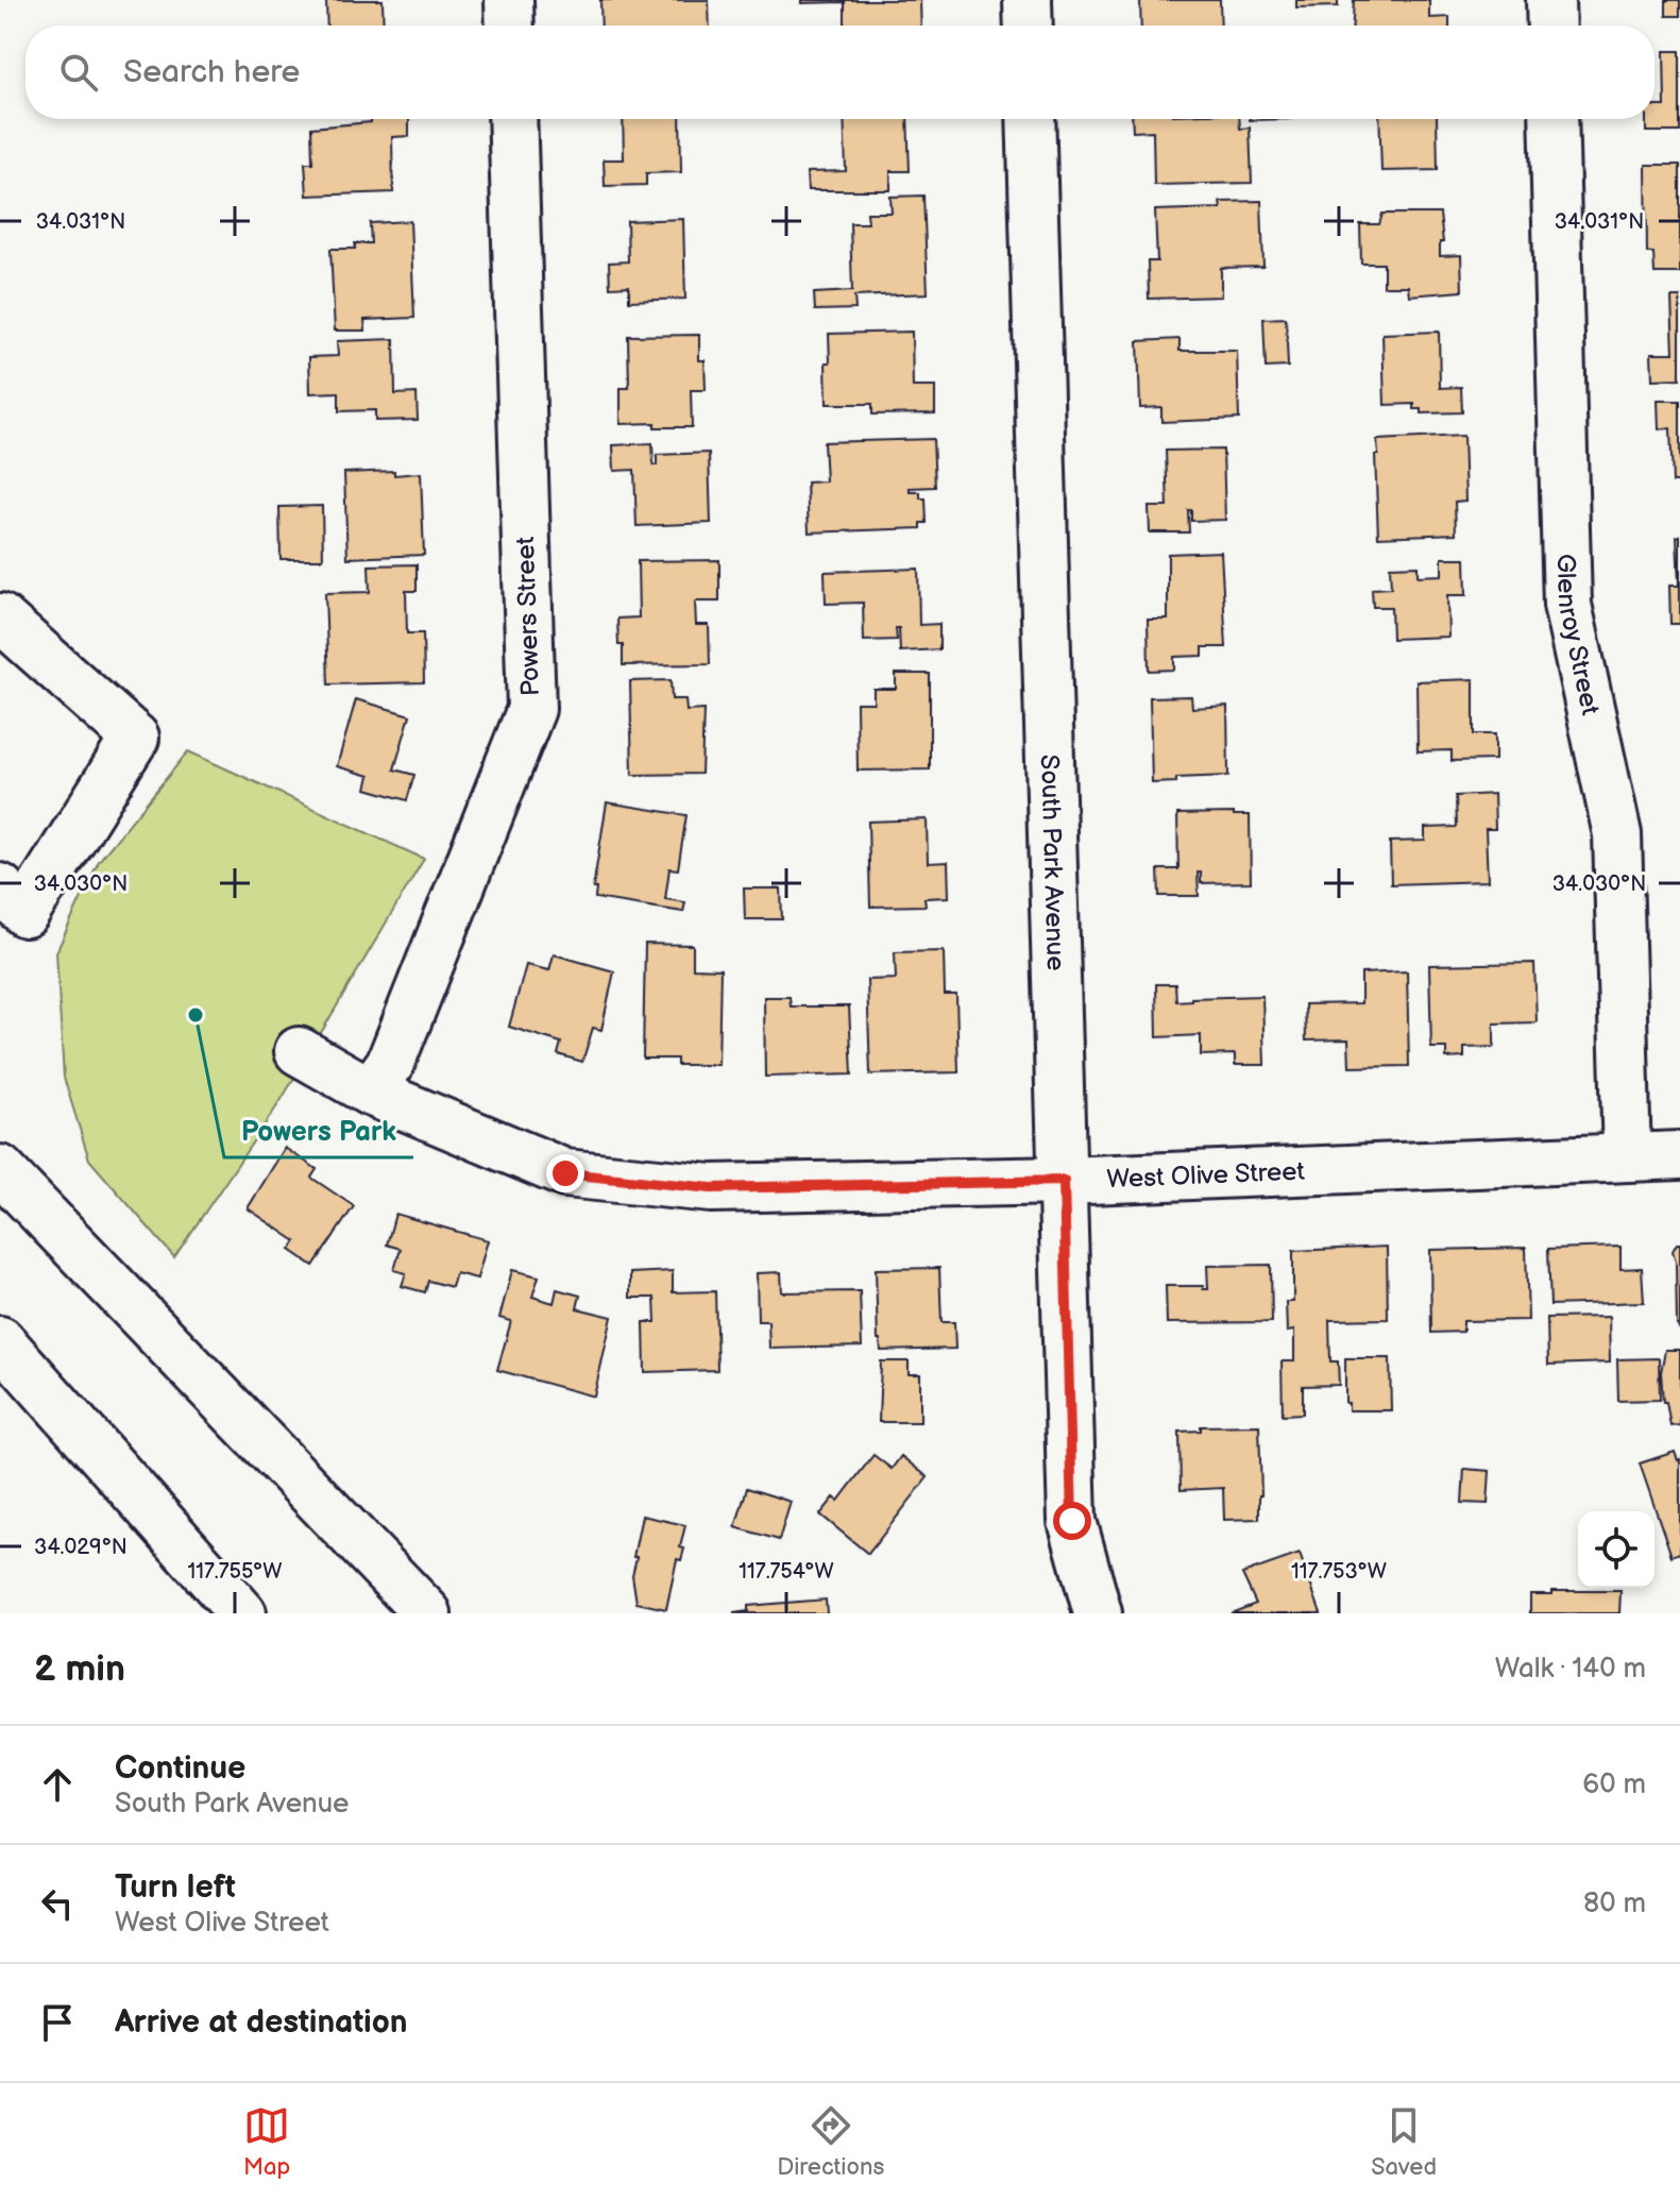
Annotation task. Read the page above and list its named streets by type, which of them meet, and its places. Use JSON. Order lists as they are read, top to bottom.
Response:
{
  "streets": {
    "main road": [
      "Powers Street",
      "Glenroy Street",
      "South Park Avenue",
      "West Olive Street"
    ]
  },
  "crossings": [
    ["Powers Street", "West Olive Street"],
    ["Glenroy Street", "West Olive Street"],
    ["South Park Avenue", "West Olive Street"]
  ],
  "places": ["Powers Park"],
  "page": {
    "search": "Search here",
    "heading": ["2 min", "Walk · 140 m"],
    "list": [
      ["Continue", "South Park Avenue", "60 m"],
      ["Turn left", "West Olive Street", "80 m"],
      "Arrive at destination"
    ],
    "nav": ["Map", "Directions", "Saved"]
  },
  "coordinates": [
    "34.031°N",
    "34.030°N",
    "34.029°N",
    "117.755°W",
    "117.754°W",
    "117.753°W"
  ]
}
